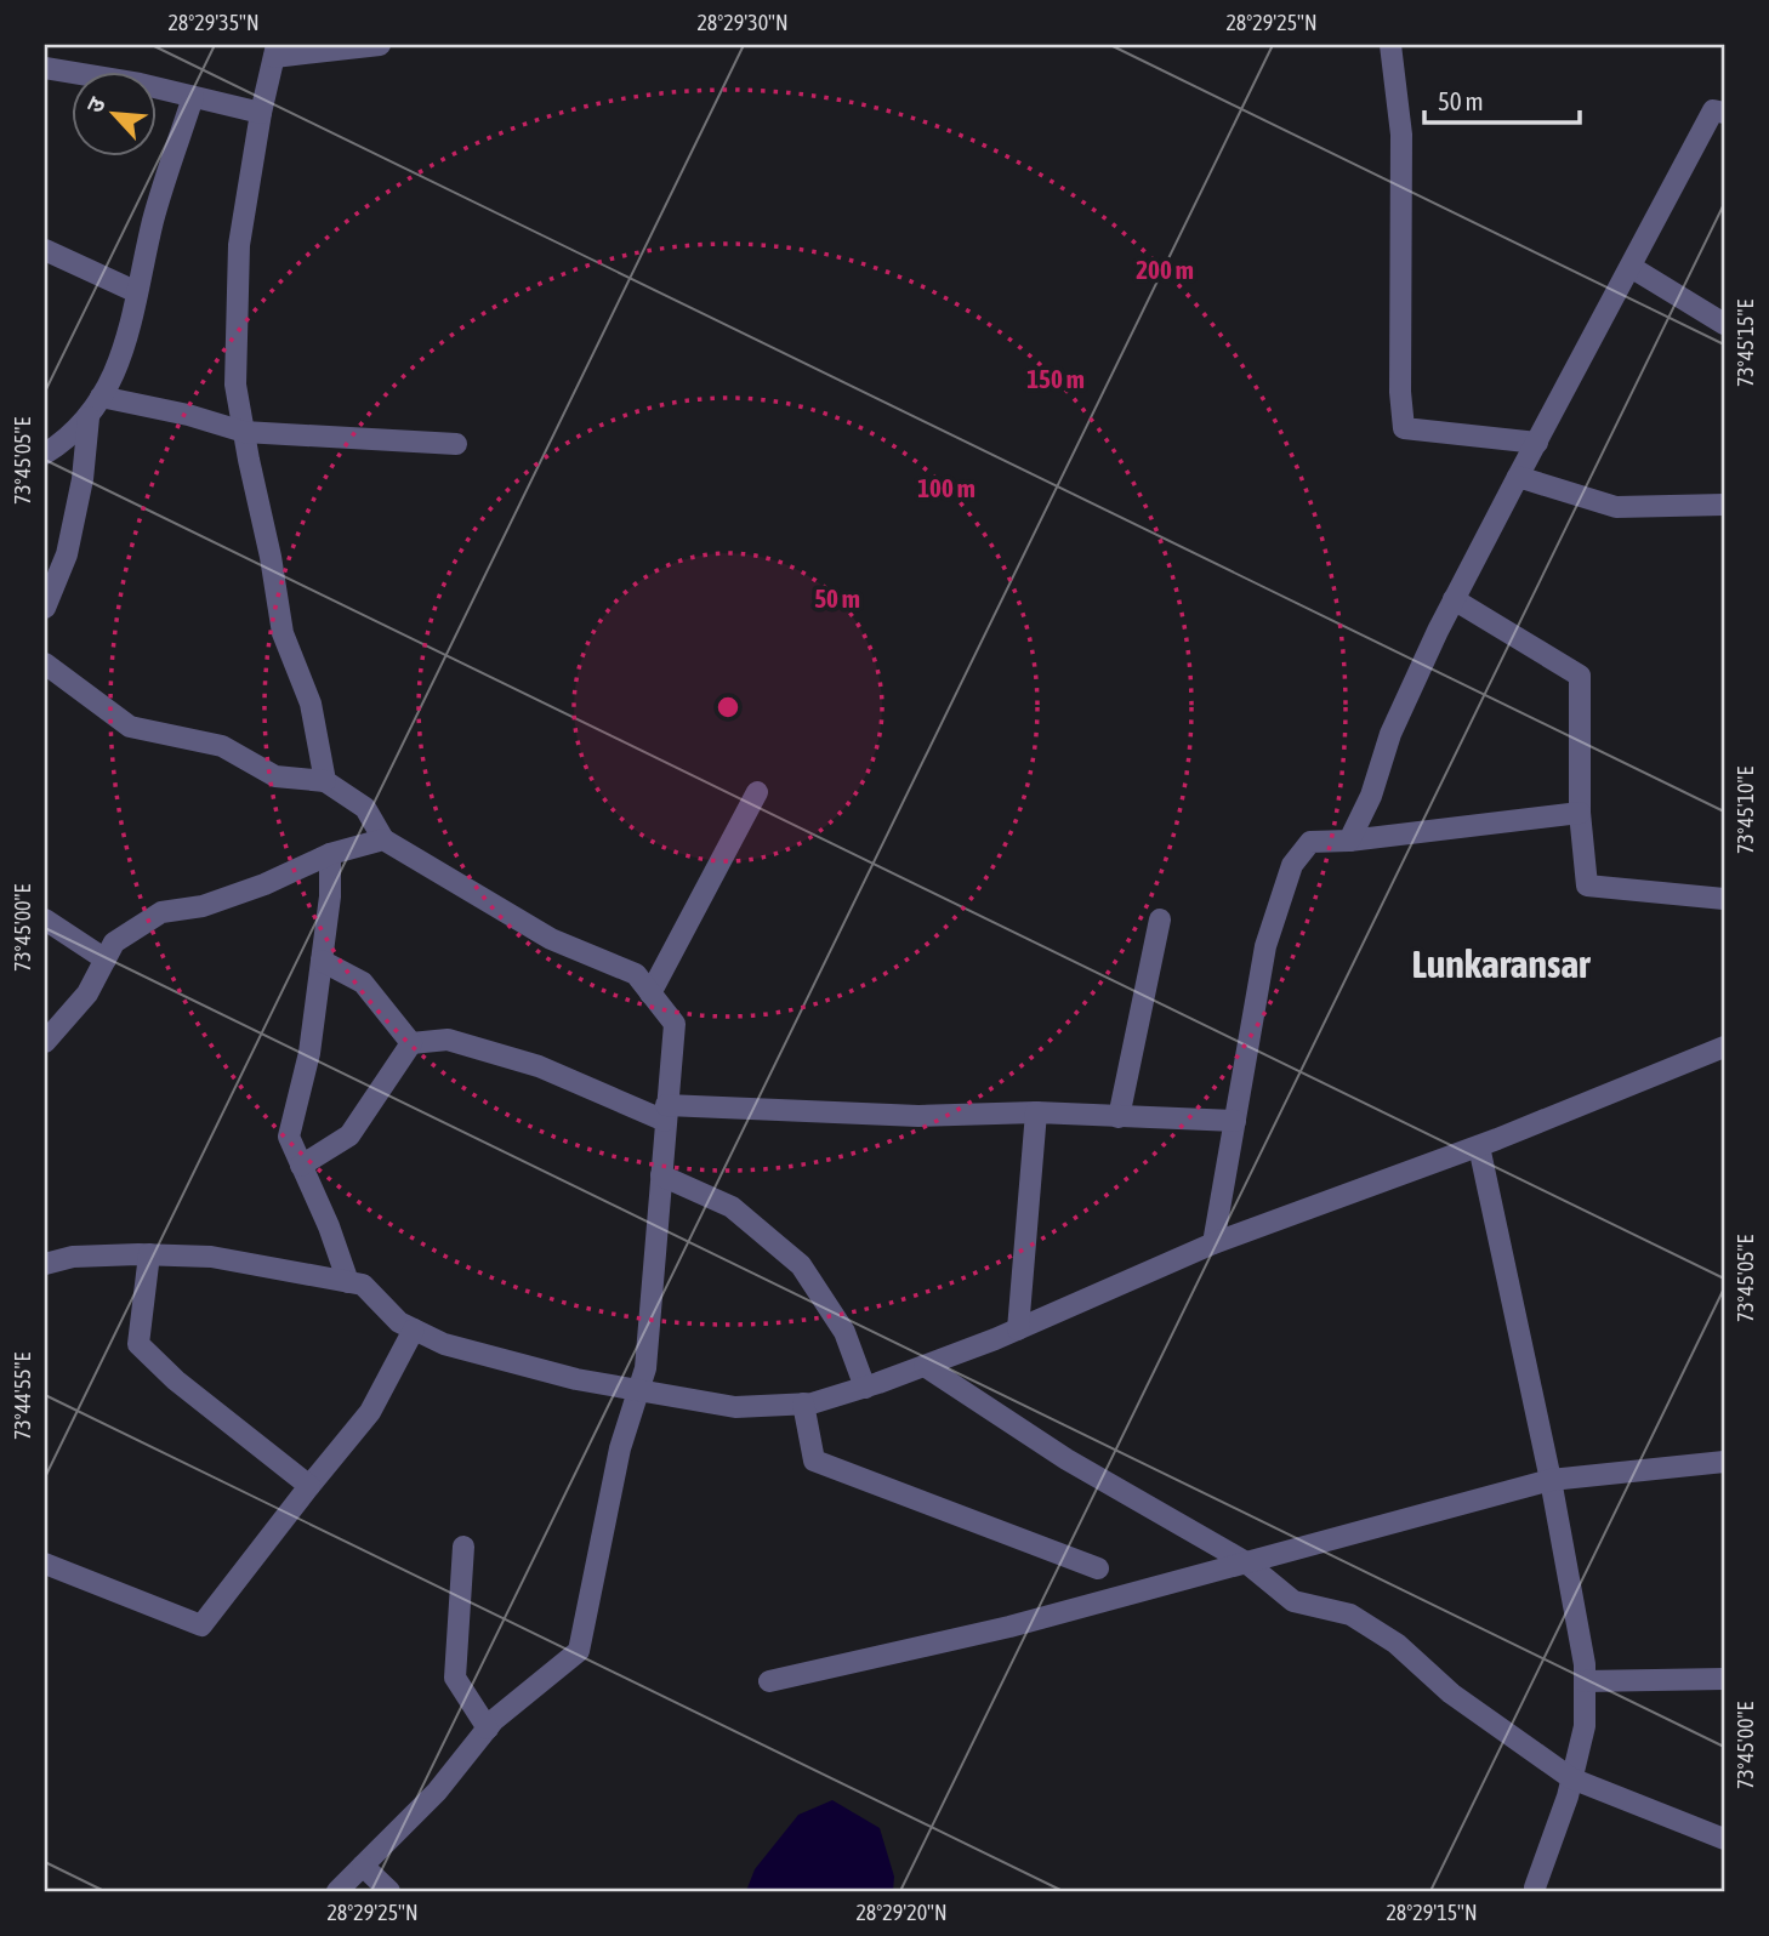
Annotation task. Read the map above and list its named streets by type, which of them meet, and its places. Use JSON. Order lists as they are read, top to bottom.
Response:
{
  "districts": ["Lunkaransar"],
  "scale_bar": "50 m",
  "north": "top left",
  "coordinates": [
    "28°29'35\"N",
    "28°29'30\"N",
    "28°29'25\"N",
    "73°45'15\"E",
    "73°45'05\"E",
    "73°45'10\"E",
    "73°45'00\"E",
    "73°44'55\"E",
    "28°29'20\"N",
    "28°29'15\"N"
  ],
  "rings": [
    "200 m",
    "150 m",
    "100 m",
    "50 m"
  ]
}
